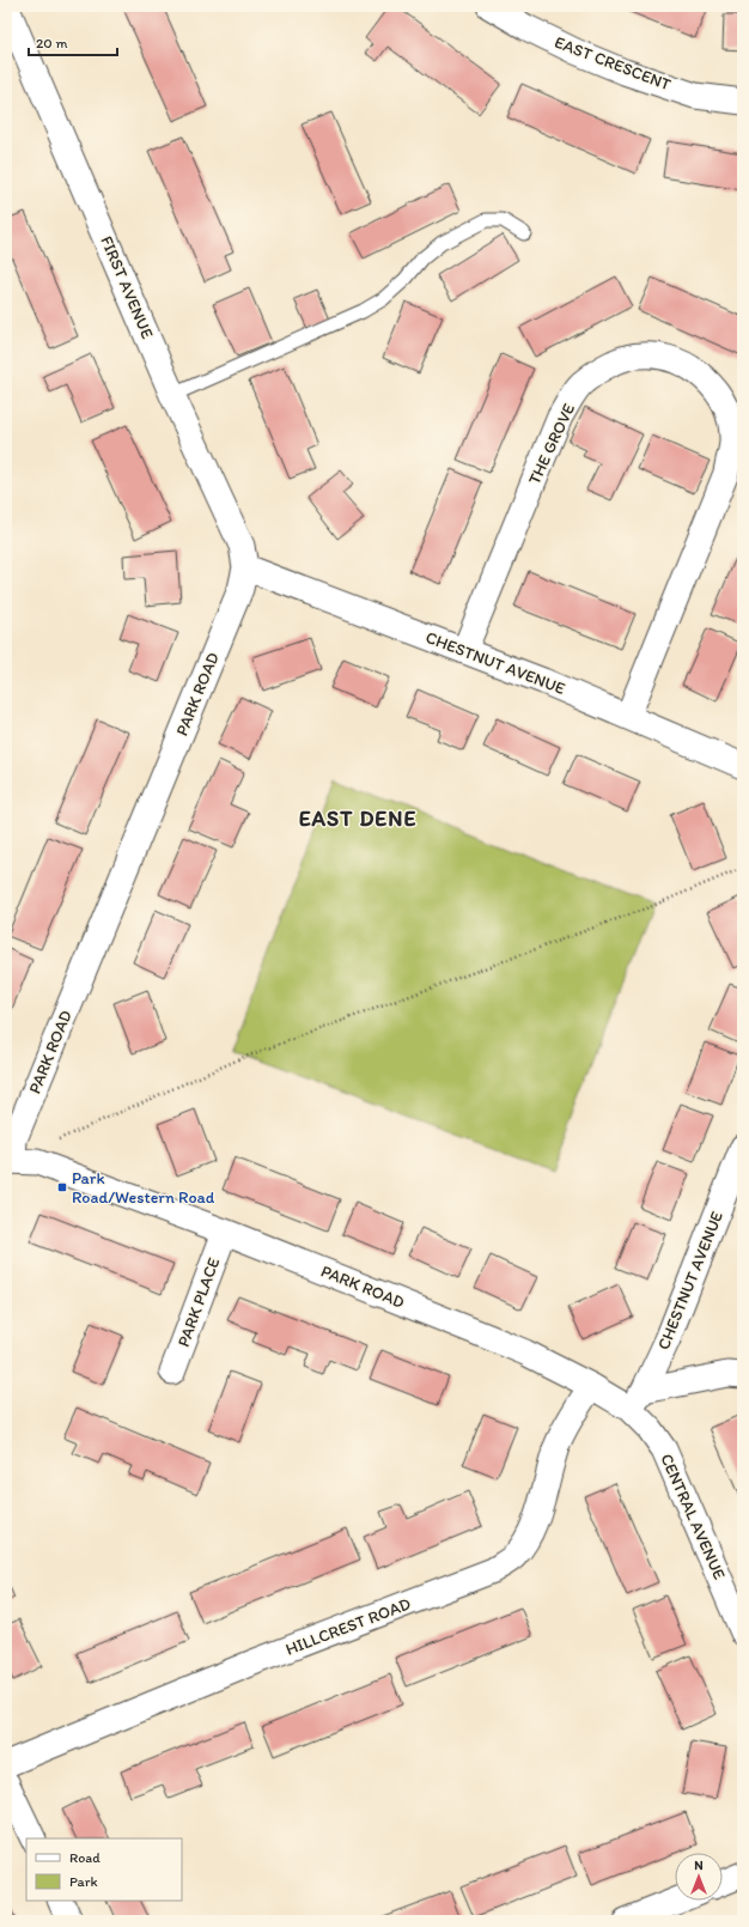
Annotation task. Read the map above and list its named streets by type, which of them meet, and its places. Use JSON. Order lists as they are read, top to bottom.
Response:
{
  "streets": {
    "street": [
      "EAST CRESCENT",
      "FIRST AVENUE",
      "THE GROVE",
      "CHESTNUT AVENUE",
      "PARK ROAD",
      "PARK PLACE",
      "CENTRAL AVENUE",
      "HILLCREST ROAD"
    ]
  },
  "crossings": [
    ["FIRST AVENUE", "CHESTNUT AVENUE"],
    ["FIRST AVENUE", "PARK ROAD"],
    ["THE GROVE", "CHESTNUT AVENUE"],
    ["CHESTNUT AVENUE", "PARK ROAD"],
    ["CHESTNUT AVENUE", "CENTRAL AVENUE"],
    ["PARK ROAD", "PARK PLACE"],
    ["PARK ROAD", "CENTRAL AVENUE"],
    ["PARK ROAD", "HILLCREST ROAD"]
  ],
  "districts": ["EAST DENE"],
  "places": {
    "transit": ["Park Road/Western Road"]
  },
  "legend": ["Road", "Park"],
  "scale_bar": "20 m",
  "north": "top"
}
